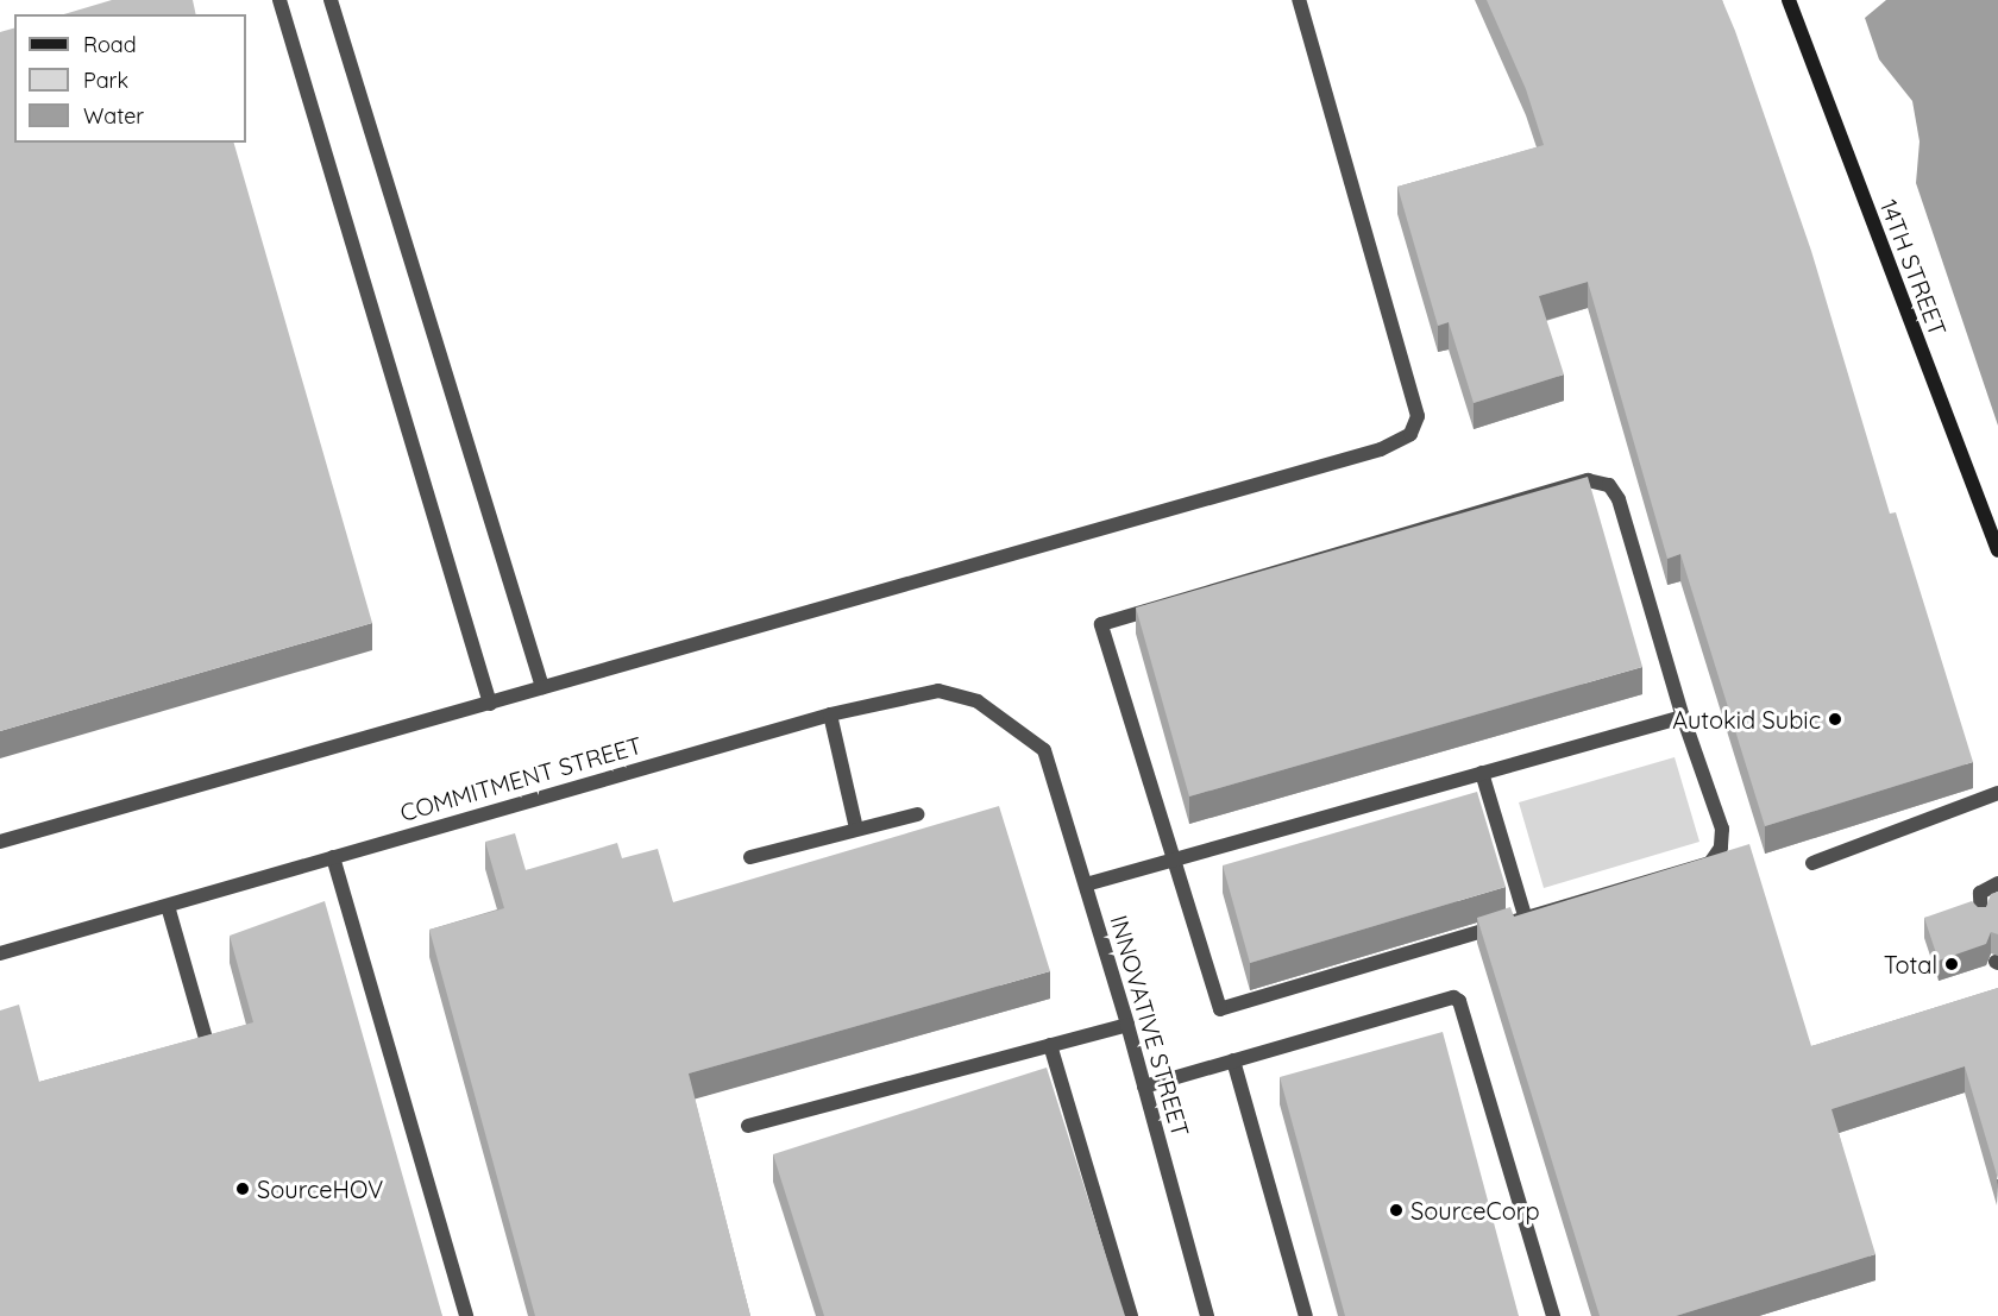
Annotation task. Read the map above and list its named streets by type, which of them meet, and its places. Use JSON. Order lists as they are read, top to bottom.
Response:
{
  "streets": {
    "main road": ["14TH STREET"],
    "street": ["COMMITMENT STREET", "INNOVATIVE STREET"]
  },
  "crossings": [
    ["COMMITMENT STREET", "INNOVATIVE STREET"]
  ],
  "places": [
    "Autokid Subic",
    "Total",
    "SourceHOV",
    "SourceCorp"
  ],
  "legend": ["Road", "Park", "Water"]
}
